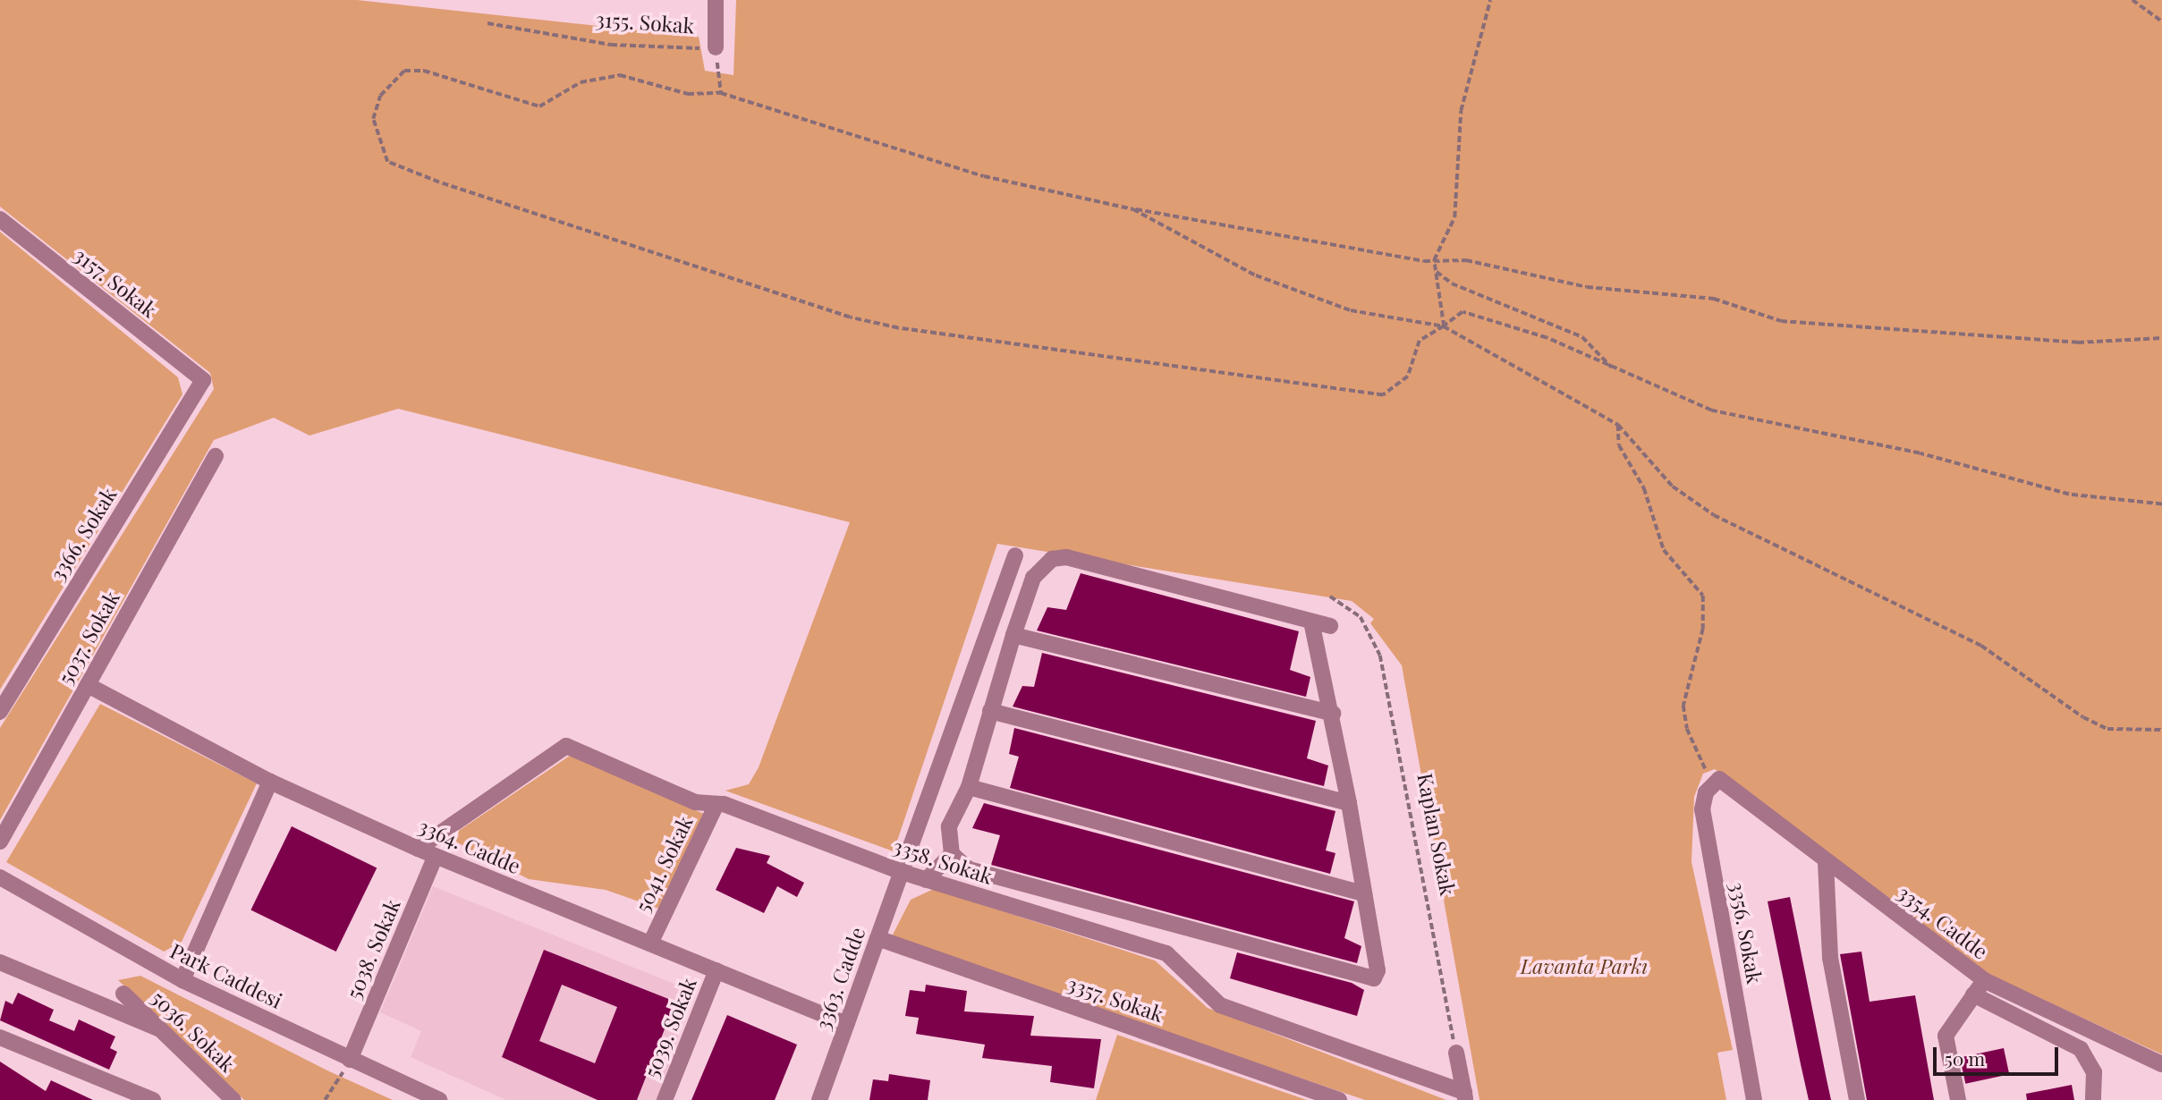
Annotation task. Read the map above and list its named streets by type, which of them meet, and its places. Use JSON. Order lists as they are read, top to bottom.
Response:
{
  "streets": {
    "street": [
      "3155. Sokak",
      "3157. Sokak",
      "3366. Sokak",
      "5037. Sokak",
      "3364. Cadde",
      "3358. Sokak",
      "5041. Sokak",
      "3354. Cadde",
      "3356. Sokak",
      "5038. Sokak",
      "Park Caddesi",
      "3363. Cadde",
      "3357. Sokak",
      "5039. Sokak",
      "5036. Sokak"
    ],
    "path": ["Kaplan Sokak"]
  },
  "crossings": [
    ["3157. Sokak", "3366. Sokak"],
    ["5037. Sokak", "3364. Cadde"],
    ["3364. Cadde", "3358. Sokak"],
    ["3364. Cadde", "5041. Sokak"],
    ["3364. Cadde", "5038. Sokak"],
    ["3364. Cadde", "3363. Cadde"],
    ["3364. Cadde", "5039. Sokak"],
    ["3358. Sokak", "5041. Sokak"],
    ["3358. Sokak", "3363. Cadde"],
    ["3354. Cadde", "3356. Sokak"],
    ["5038. Sokak", "Park Caddesi"],
    ["3363. Cadde", "3357. Sokak"]
  ],
  "parks": ["Lavanta Parkı"],
  "scale_bar": "50 m"
}
